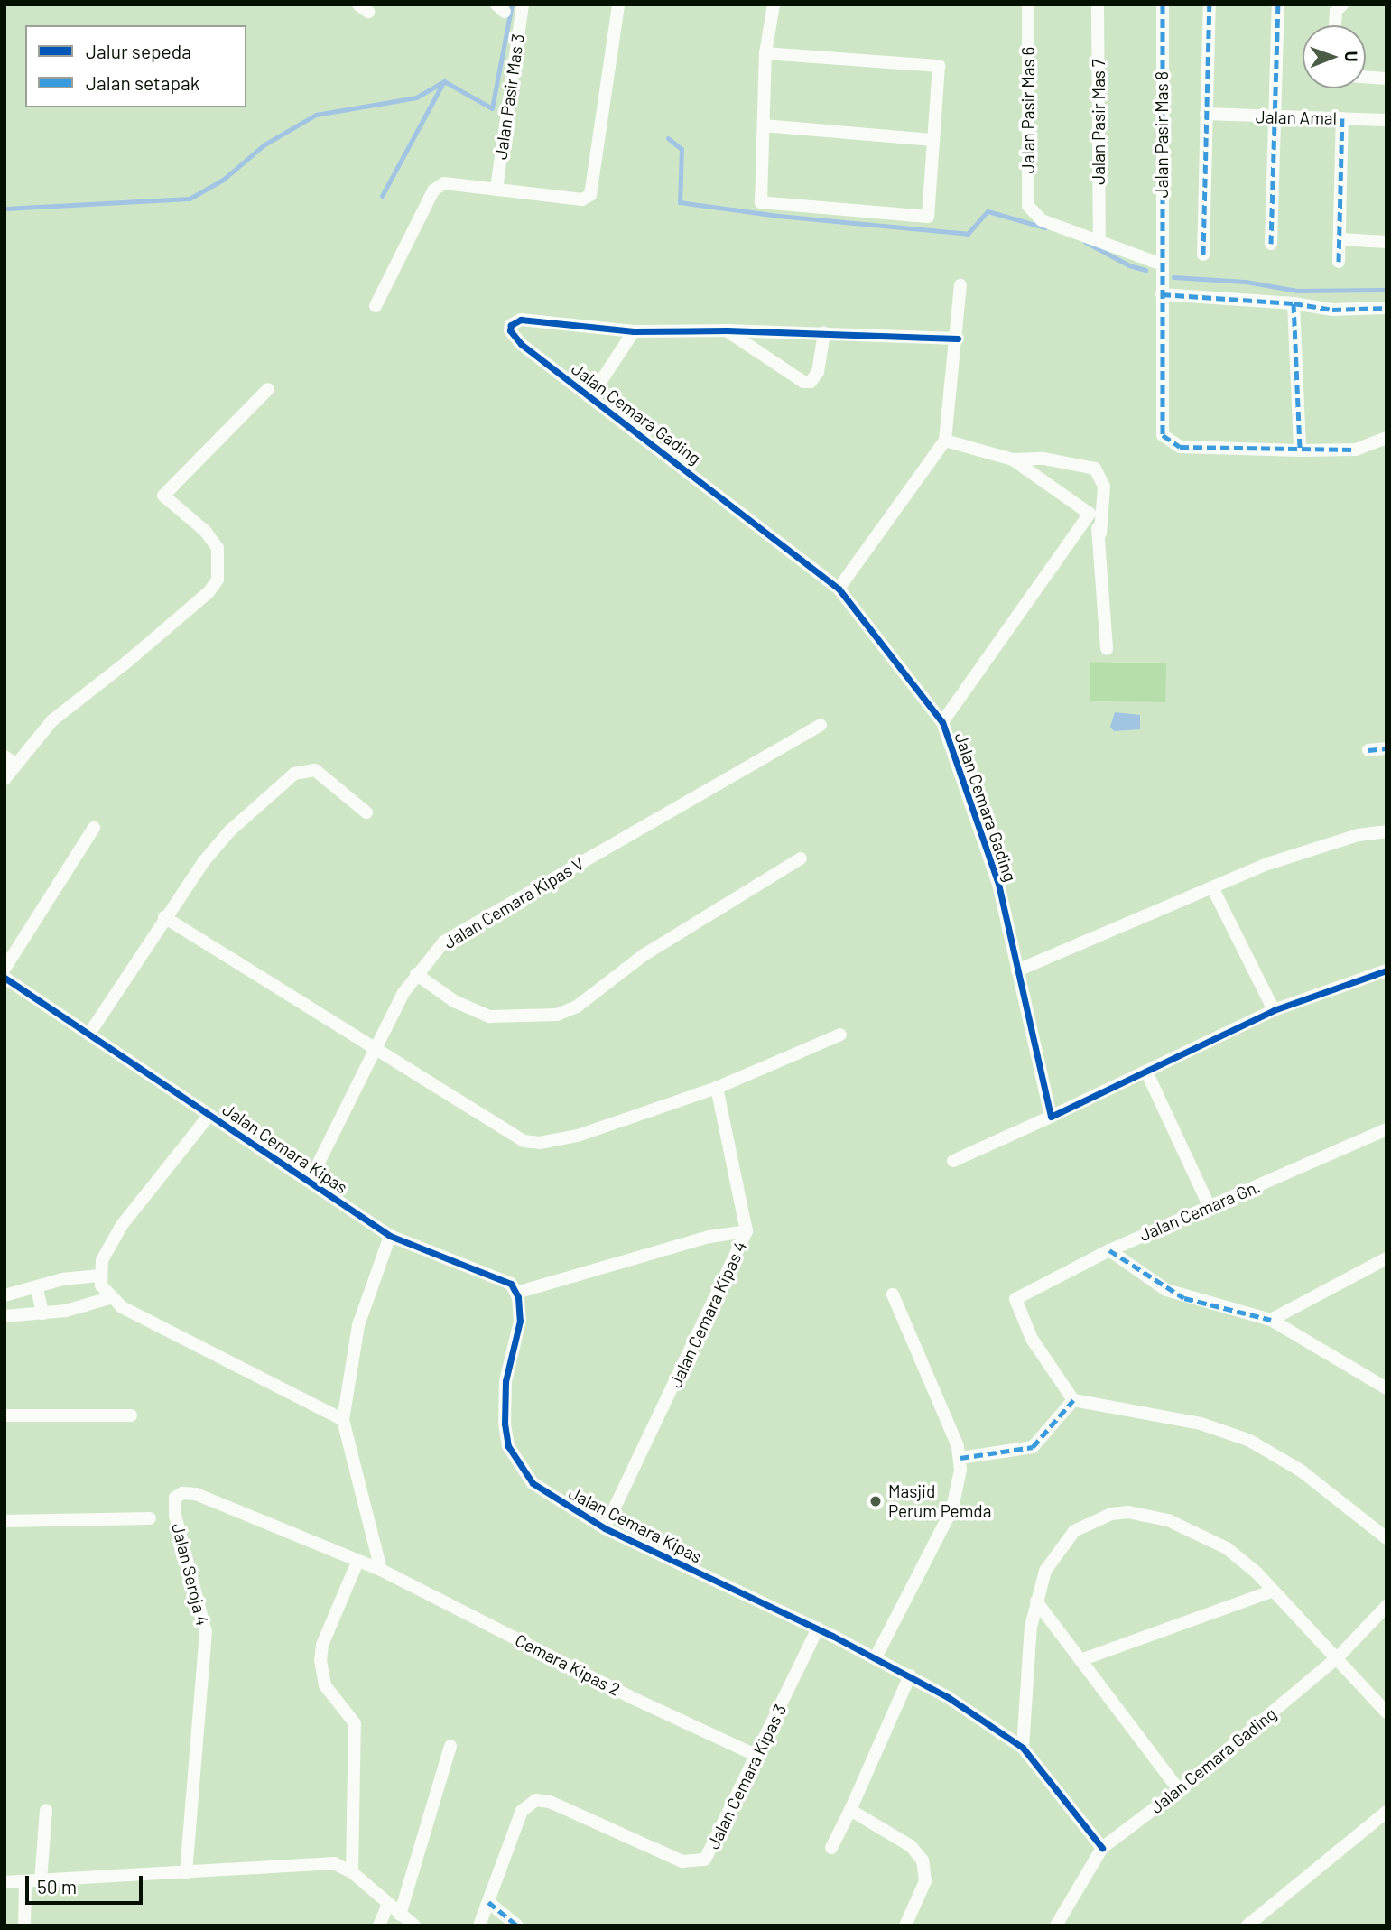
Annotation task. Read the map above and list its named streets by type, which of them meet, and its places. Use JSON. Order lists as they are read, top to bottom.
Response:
{
  "streets": {
    "street": [
      "Jalan Pasir Mas 3",
      "Jalan Pasir Mas 6",
      "Jalan Amal",
      "Jalan Pasir Mas 7",
      "Jalan Pasir Mas 8",
      "Jalan Cemara Gading",
      "Jalan Cemara Kipas V",
      "Jalan Cemara Kipas",
      "Jalan Cemara Gn.",
      "Jalan Cemara Kipas 4",
      "Jalan Seroja 4",
      "Cemara Kipas 2",
      "Jalan Cemara Kipas 3"
    ]
  },
  "crossings": [
    ["Jalan Pasir Mas 6", "Jalan Pasir Mas 7"],
    ["Jalan Cemara Gading", "Jalan Cemara Kipas"],
    ["Jalan Cemara Kipas V", "Jalan Cemara Kipas"],
    ["Jalan Cemara Kipas", "Jalan Cemara Kipas 4"],
    ["Jalan Cemara Kipas", "Jalan Cemara Kipas 3"],
    ["Jalan Seroja 4", "Cemara Kipas 2"],
    ["Cemara Kipas 2", "Jalan Cemara Kipas 3"]
  ],
  "places": ["Masjid Perum Pemda"],
  "legend": ["Jalur sepeda", "Jalan setapak"],
  "scale_bar": "50 m",
  "north": "right"
}
